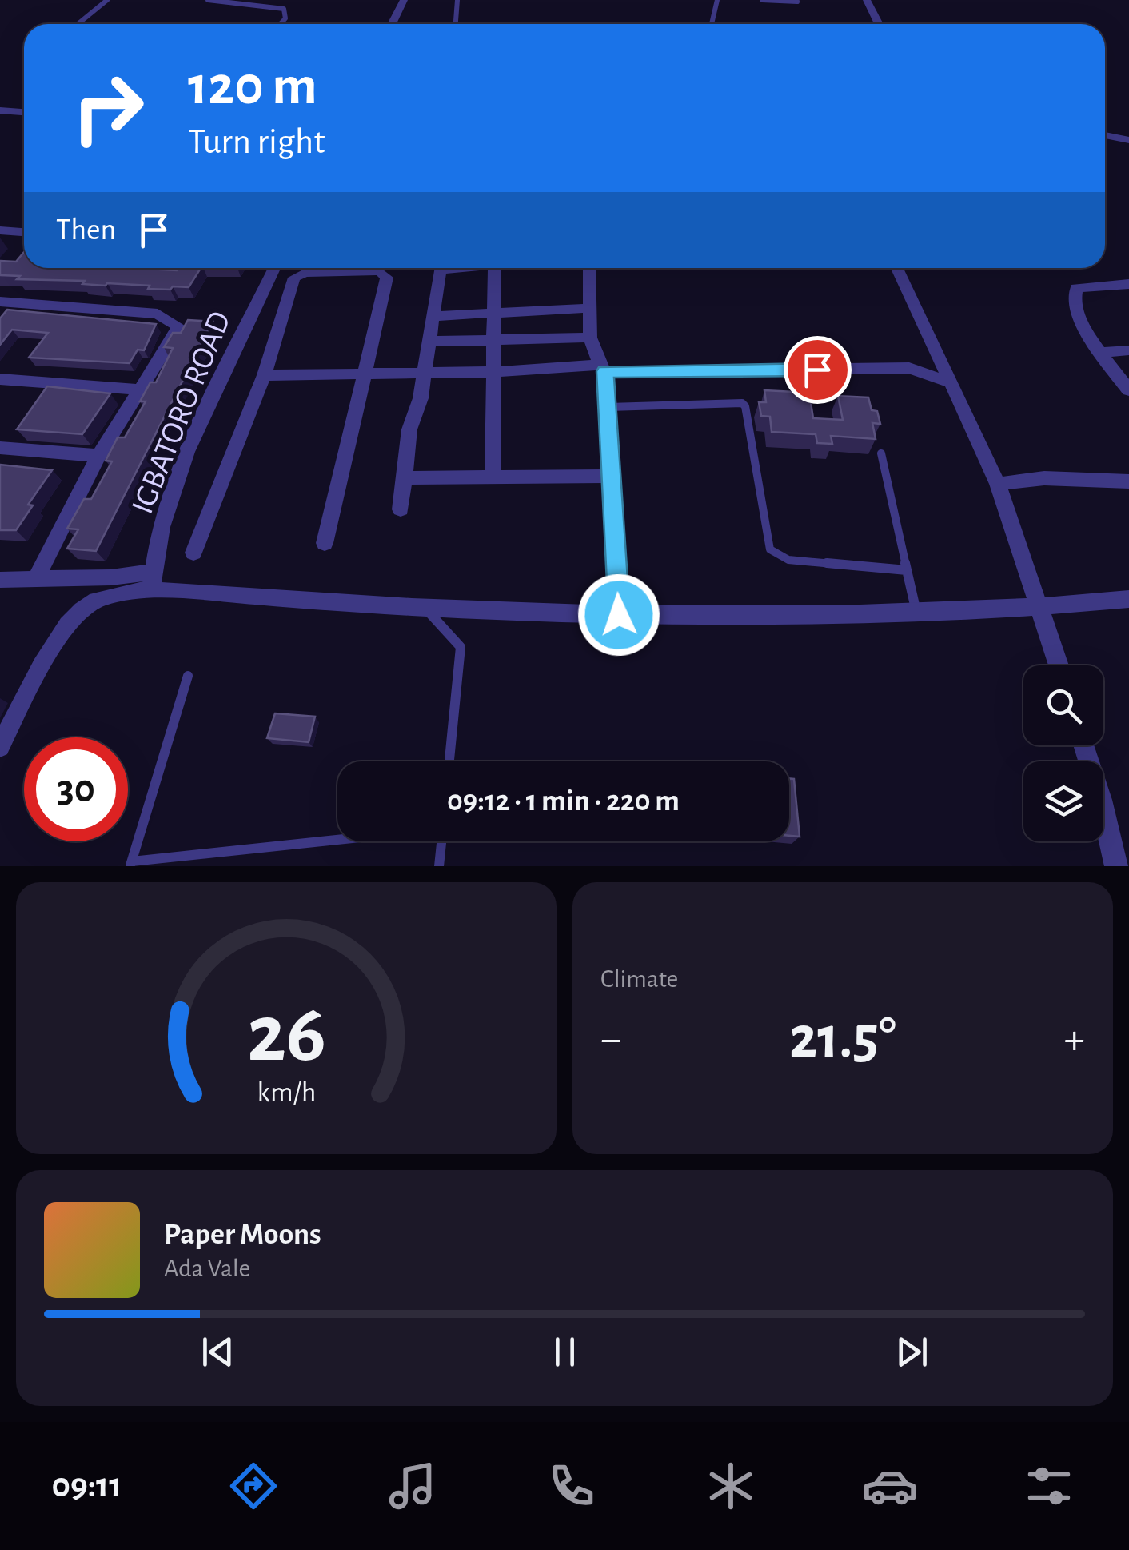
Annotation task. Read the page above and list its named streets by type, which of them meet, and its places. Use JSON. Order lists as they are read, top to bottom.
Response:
{
  "streets": {
    "street": ["IGBATORO ROAD"]
  },
  "page": {
    "turn": ["120 m", "Turn right"],
    "then": "Then",
    "limit": "30",
    "trip": "09:12 · 1 min · 220 m",
    "tile": "Climate",
    "heat": ["−", "21.5°", "+"],
    "song": ["Paper Moons", "Ada Vale"],
    "tabs": "09:11",
    "gauge": ["26", "km/h"]
  }
}
